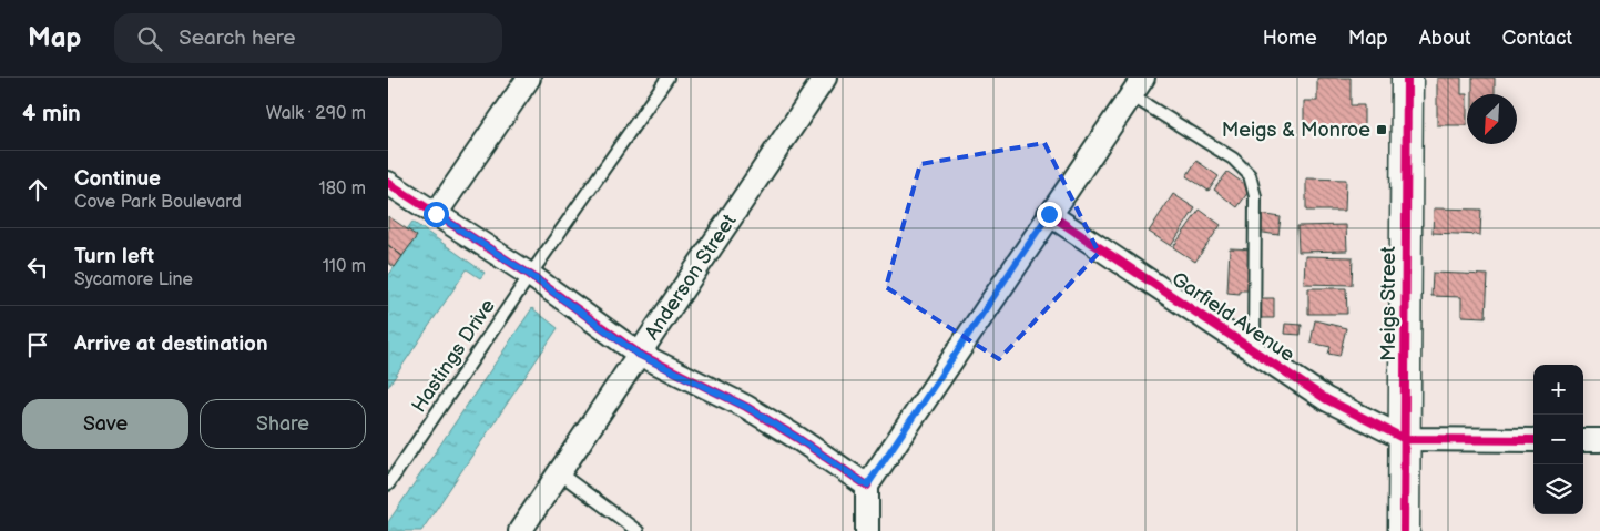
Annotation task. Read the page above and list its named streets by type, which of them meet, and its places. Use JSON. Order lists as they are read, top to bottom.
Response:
{
  "streets": {
    "street": ["Anderson Street", "Meigs Street", "Garfield Avenue"],
    "lane": ["Hastings Drive"]
  },
  "crossings": [
    ["Meigs Street", "Garfield Avenue"]
  ],
  "places": {
    "transit": ["Meigs & Monroe"]
  },
  "north": "bottom left",
  "page": {
    "header": "Map",
    "search": "Search here",
    "nav": [
      "Home",
      "Map",
      "About",
      "Contact"
    ],
    "heading": ["4 min", "Walk · 290 m"],
    "list": [
      ["Continue", "Cove Park Boulevard", "180 m"],
      ["Turn left", "Sycamore Line", "110 m"],
      "Arrive at destination"
    ],
    "map_buttons": ["+", "−"],
    "buttons": ["Save", "Share"]
  }
}
